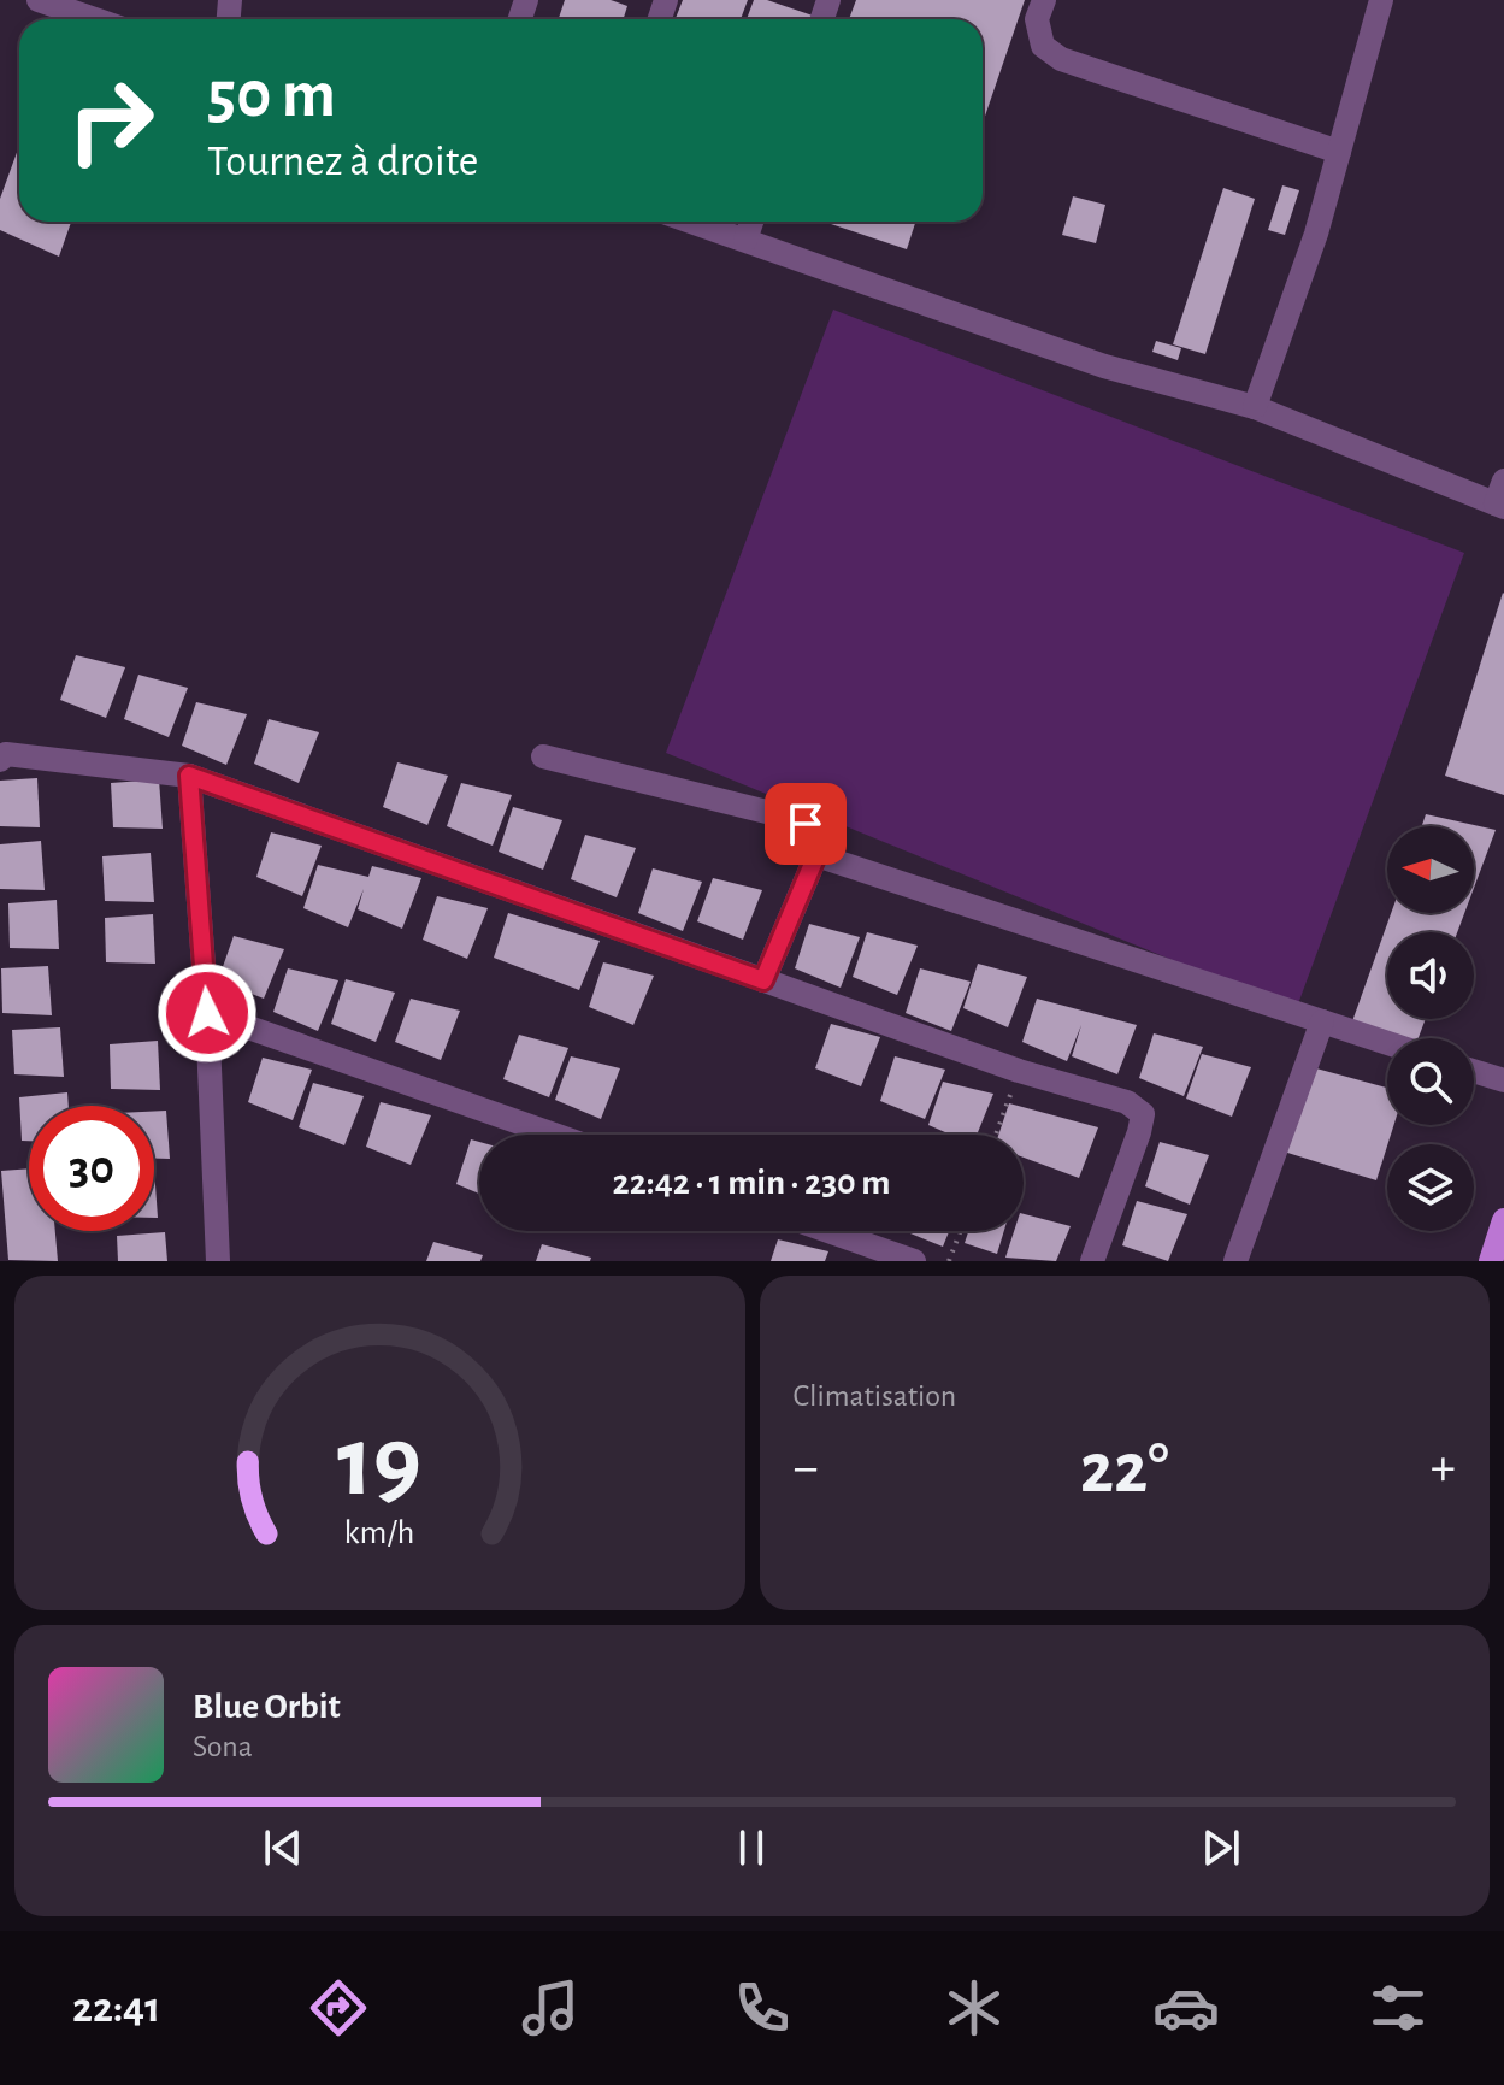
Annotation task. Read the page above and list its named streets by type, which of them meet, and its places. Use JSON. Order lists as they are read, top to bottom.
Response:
{
  "north": "left",
  "page": {
    "turn": ["50 m", "Tournez à droite"],
    "limit": "30",
    "trip": "22:42 · 1 min · 230 m",
    "tile": "Climatisation",
    "heat": ["−", "22°", "+"],
    "song": ["Blue Orbit", "Sona"],
    "tabs": "22:41",
    "gauge": ["19", "km/h"]
  }
}
